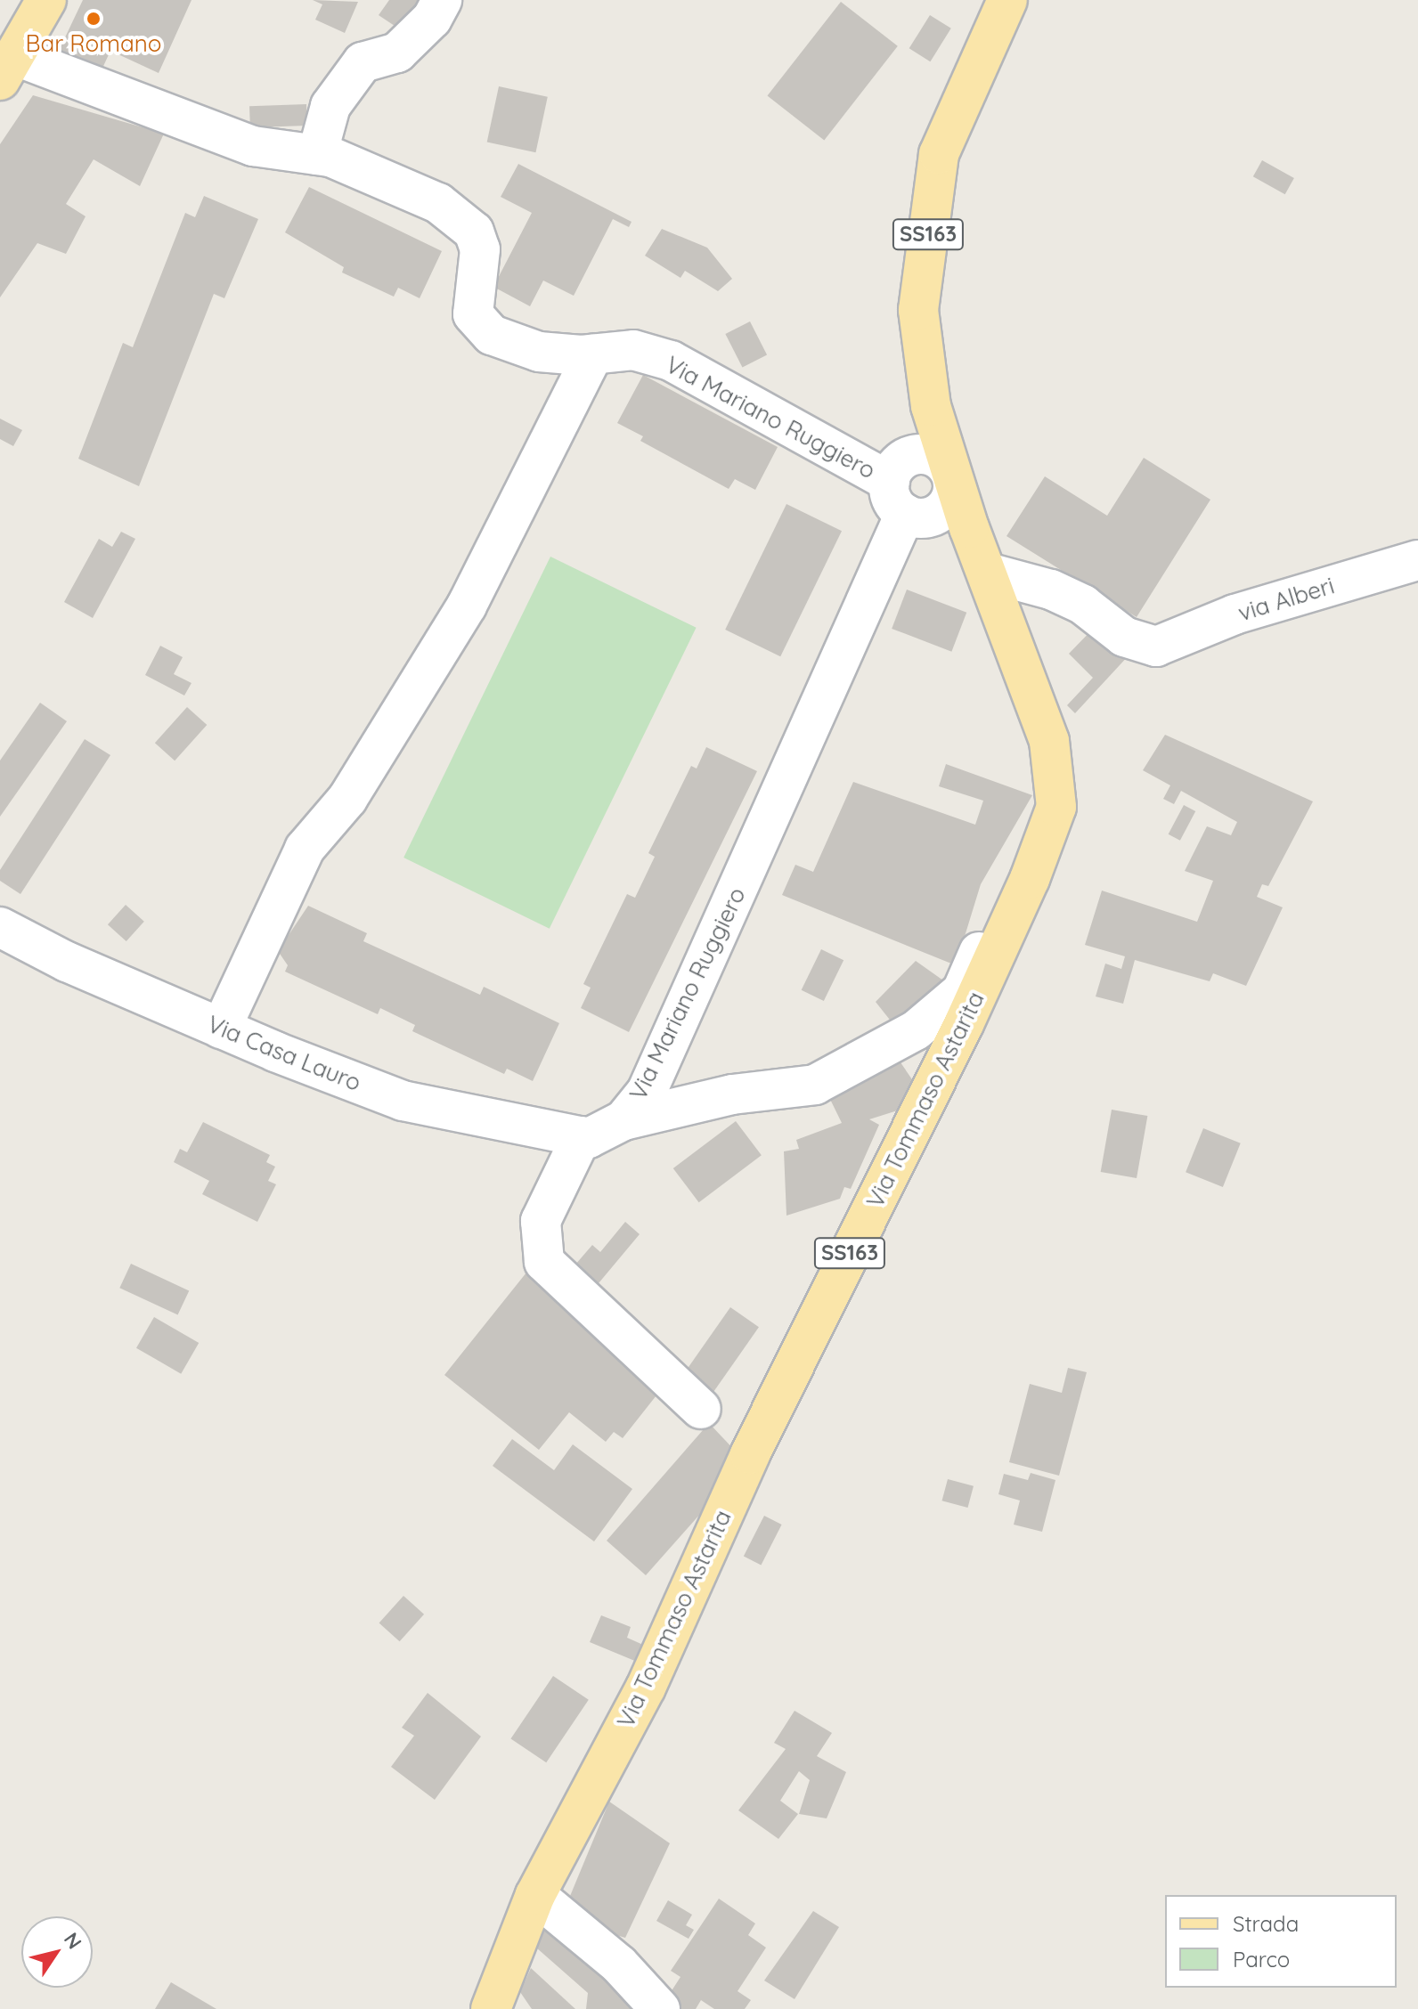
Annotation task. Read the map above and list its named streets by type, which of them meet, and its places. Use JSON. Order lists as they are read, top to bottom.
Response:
{
  "streets": {
    "main road": ["SS163", "Via Tommaso Astarita"],
    "street": ["Via Mariano Ruggiero", "via Alberi", "Via Casa Lauro"]
  },
  "crossings": [
    ["Via Mariano Ruggiero", "Via Tommaso Astarita"],
    ["via Alberi", "Via Tommaso Astarita"]
  ],
  "places": ["Bar Romano"],
  "legend": ["Strada", "Parco"],
  "north": "top right"
}
